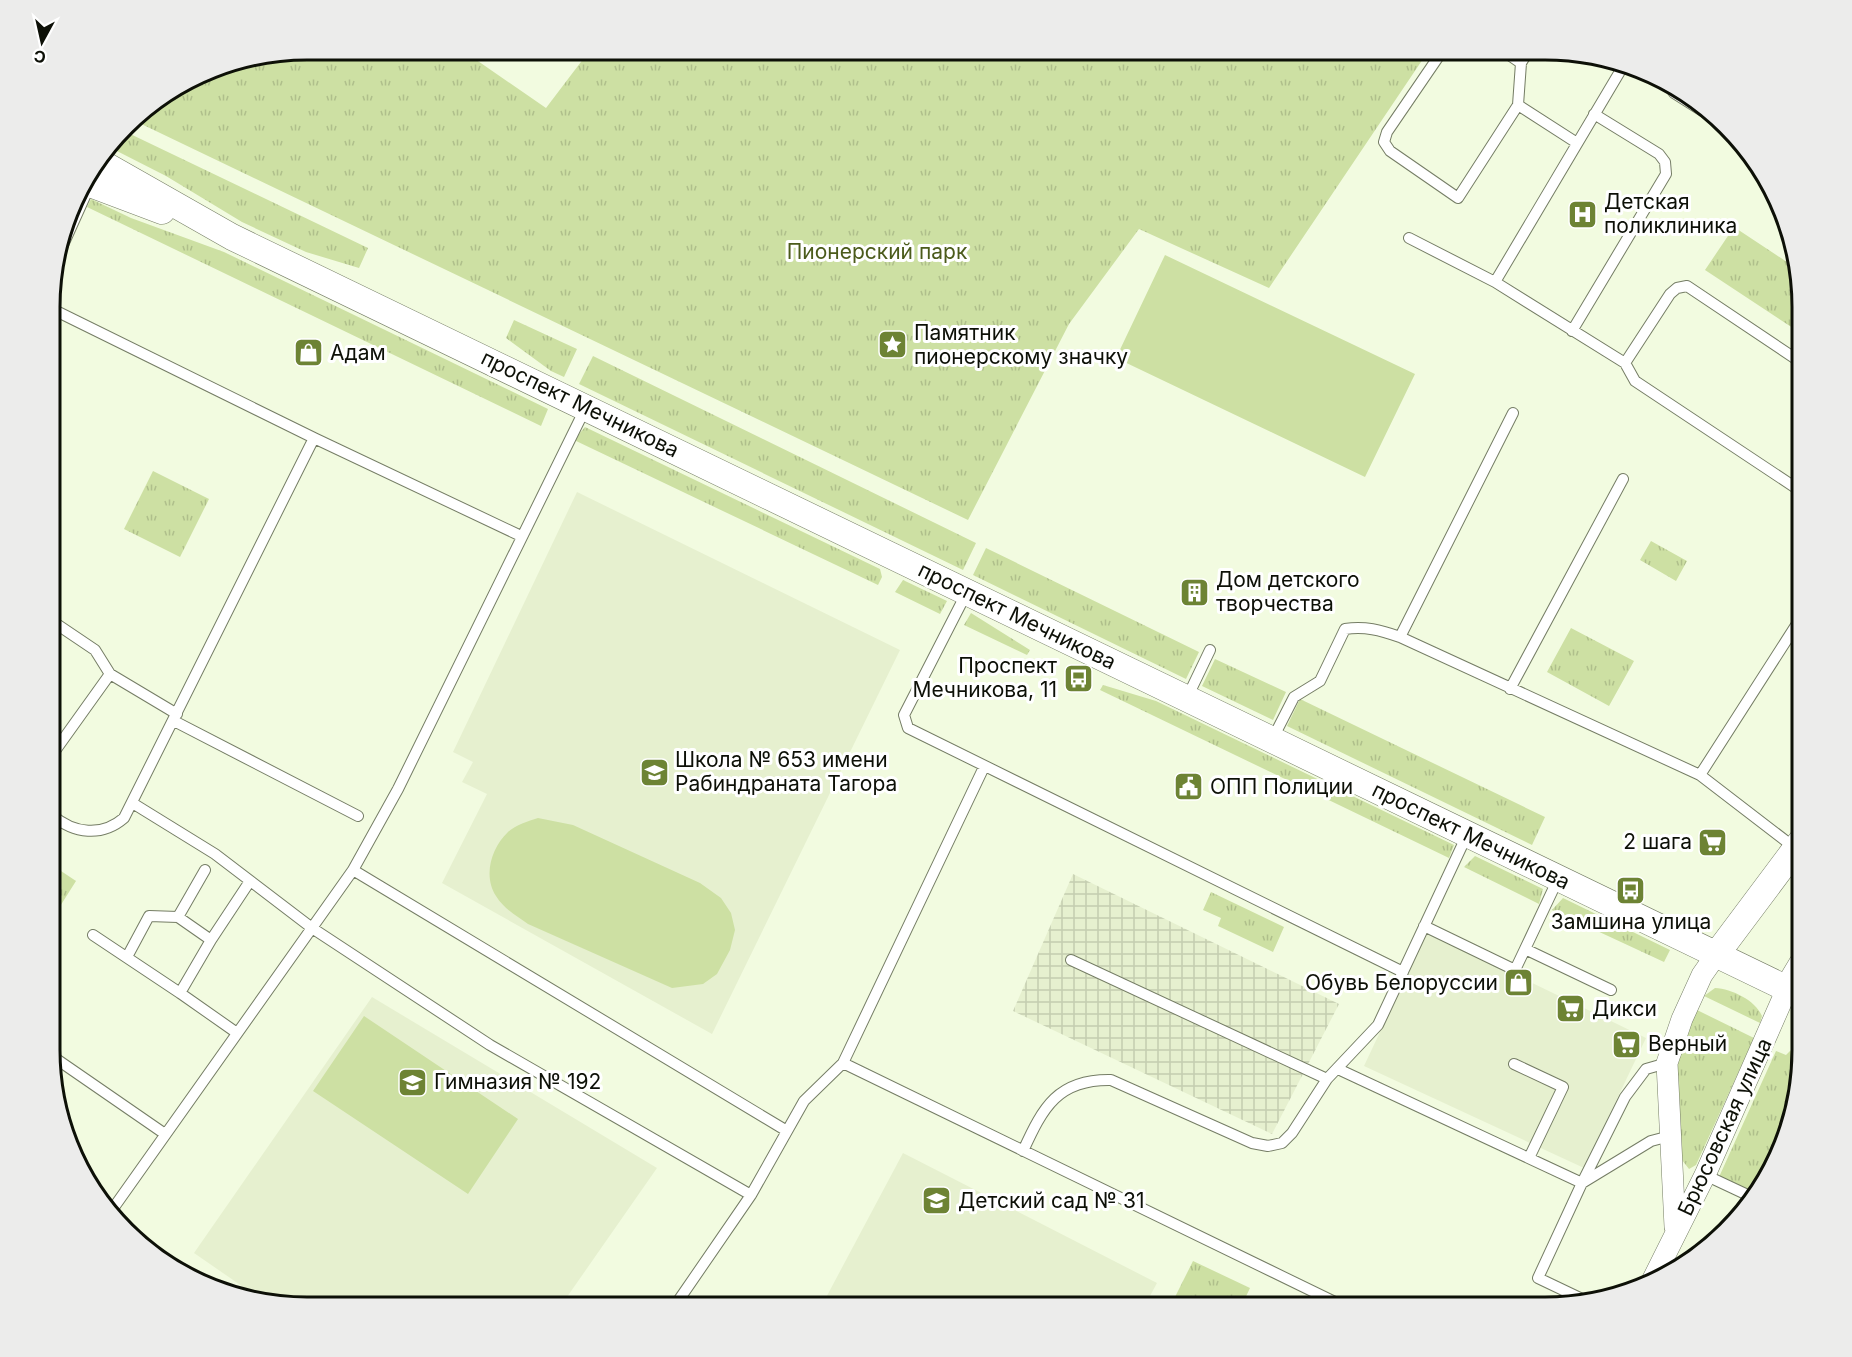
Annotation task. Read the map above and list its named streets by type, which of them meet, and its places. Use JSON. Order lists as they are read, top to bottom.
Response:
{
  "streets": {
    "street": ["проспект Мечникова", "Брюсовская улица"]
  },
  "crossings": [
    ["проспект Мечникова", "Брюсовская улица"]
  ],
  "parks": ["Пионерский парк"],
  "places": {
    "hospital": ["Детская поликлиника"],
    "place": ["Памятник пионерскому значку"],
    "shop": ["Адам", "Обувь Белоруссии"],
    "building": ["Дом детского творчества"],
    "bus stop": ["Проспект Мечникова, 11", "Замшина улица"],
    "school or university": ["Школа № 653 имени Рабиндраната Тагора", "Гимназия № 192", "Детский сад № 31"],
    "public building": ["ОПП Полиции"],
    "supermarket": ["2 шага", "Дикси", "Верный"]
  },
  "north": "bottom"
}
